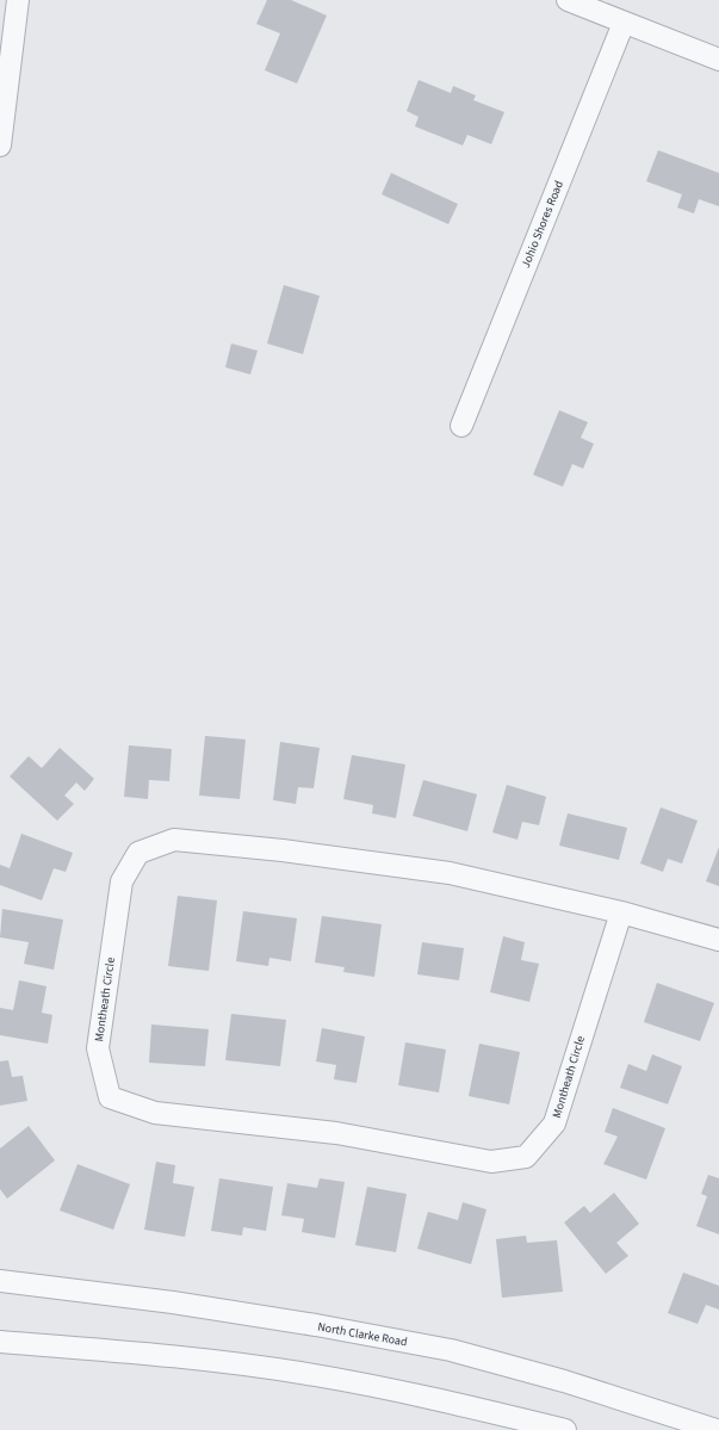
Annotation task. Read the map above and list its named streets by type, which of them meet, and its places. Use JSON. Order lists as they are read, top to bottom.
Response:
{
  "streets": {
    "street": ["Johio Shores Road", "Montheath Circle", "North Clarke Road"]
  }
}
